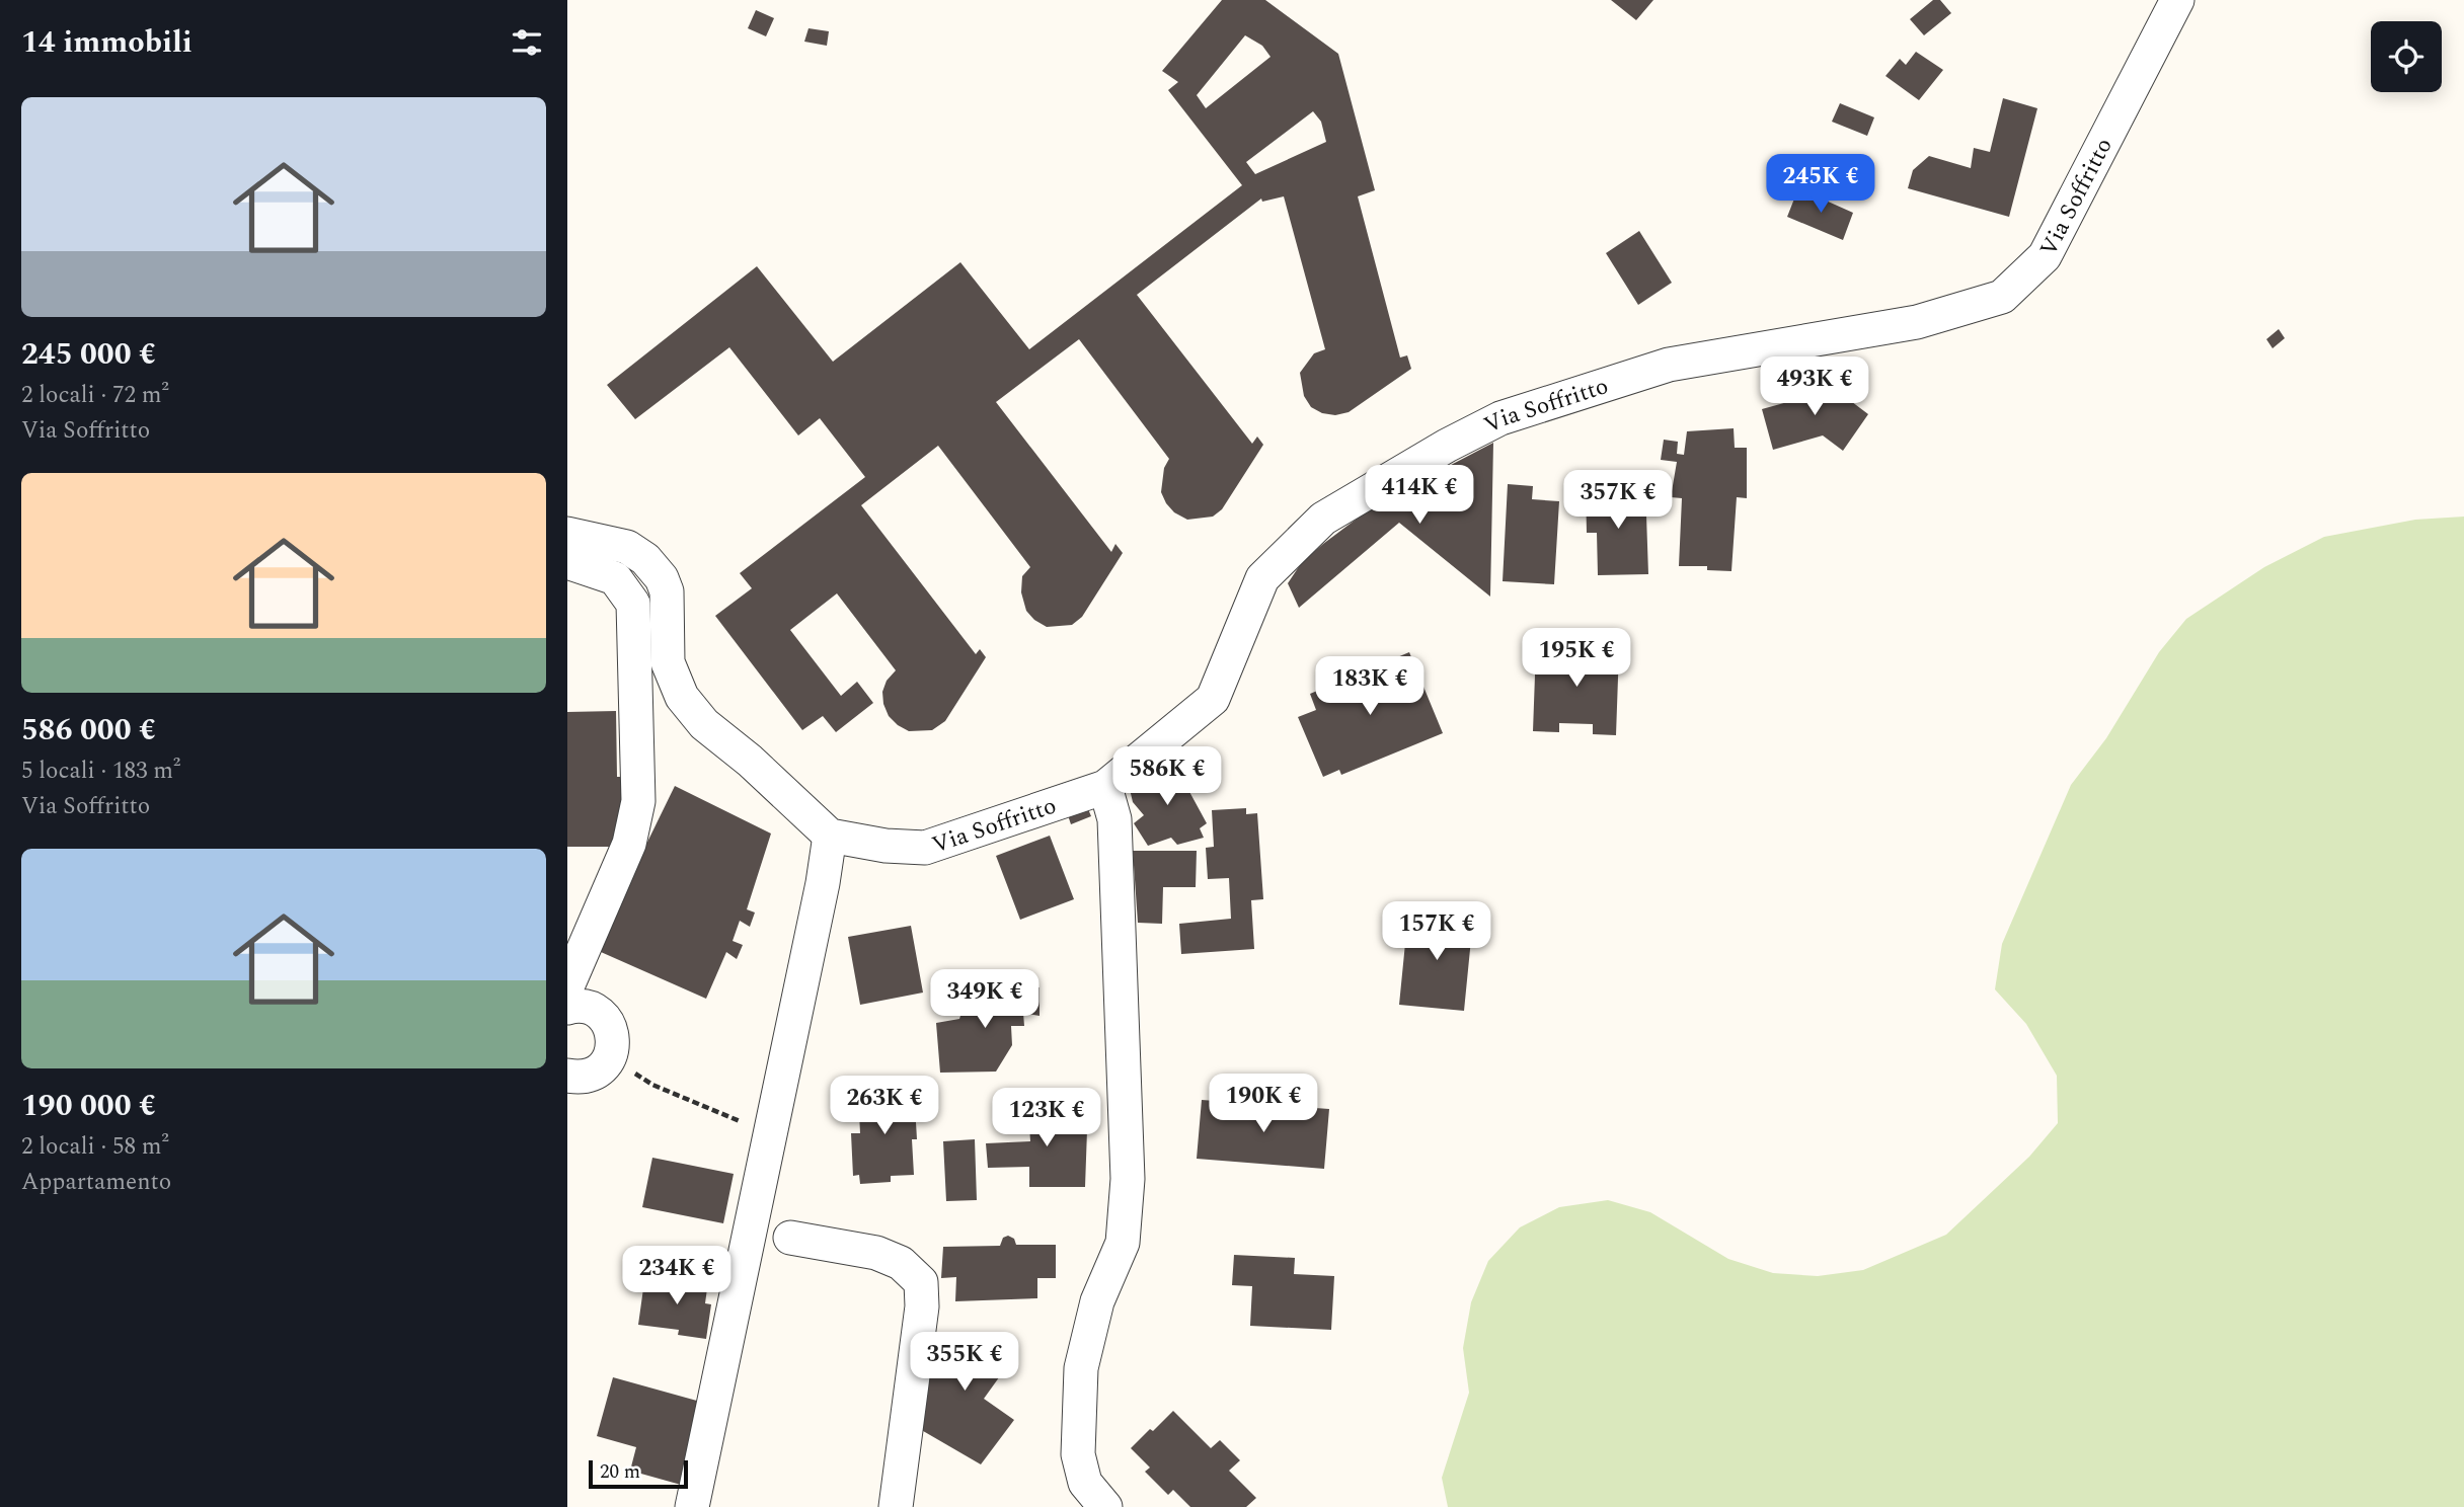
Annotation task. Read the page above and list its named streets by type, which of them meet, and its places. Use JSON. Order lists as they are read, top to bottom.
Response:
{
  "streets": {
    "street": ["Via Soffritto"]
  },
  "scale_bar": "20 m",
  "page": {
    "heading": "14 immobili",
    "list": [
      {
        "name": "245 000 €",
        "note": "2 locali · 72 m² · Via Soffritto"
      },
      {
        "name": "586 000 €",
        "note": "5 locali · 183 m² · Via Soffritto"
      },
      {
        "name": "190 000 €",
        "note": "2 locali · 58 m² · Appartamento"
      }
    ],
    "price": [
      "245K €",
      "493K €",
      "414K €",
      "357K €",
      "195K €",
      "183K €",
      "586K €",
      "157K €",
      "349K €",
      "190K €",
      "263K €",
      "123K €",
      "234K €",
      "355K €"
    ],
    "scale": "20 m"
  }
}
